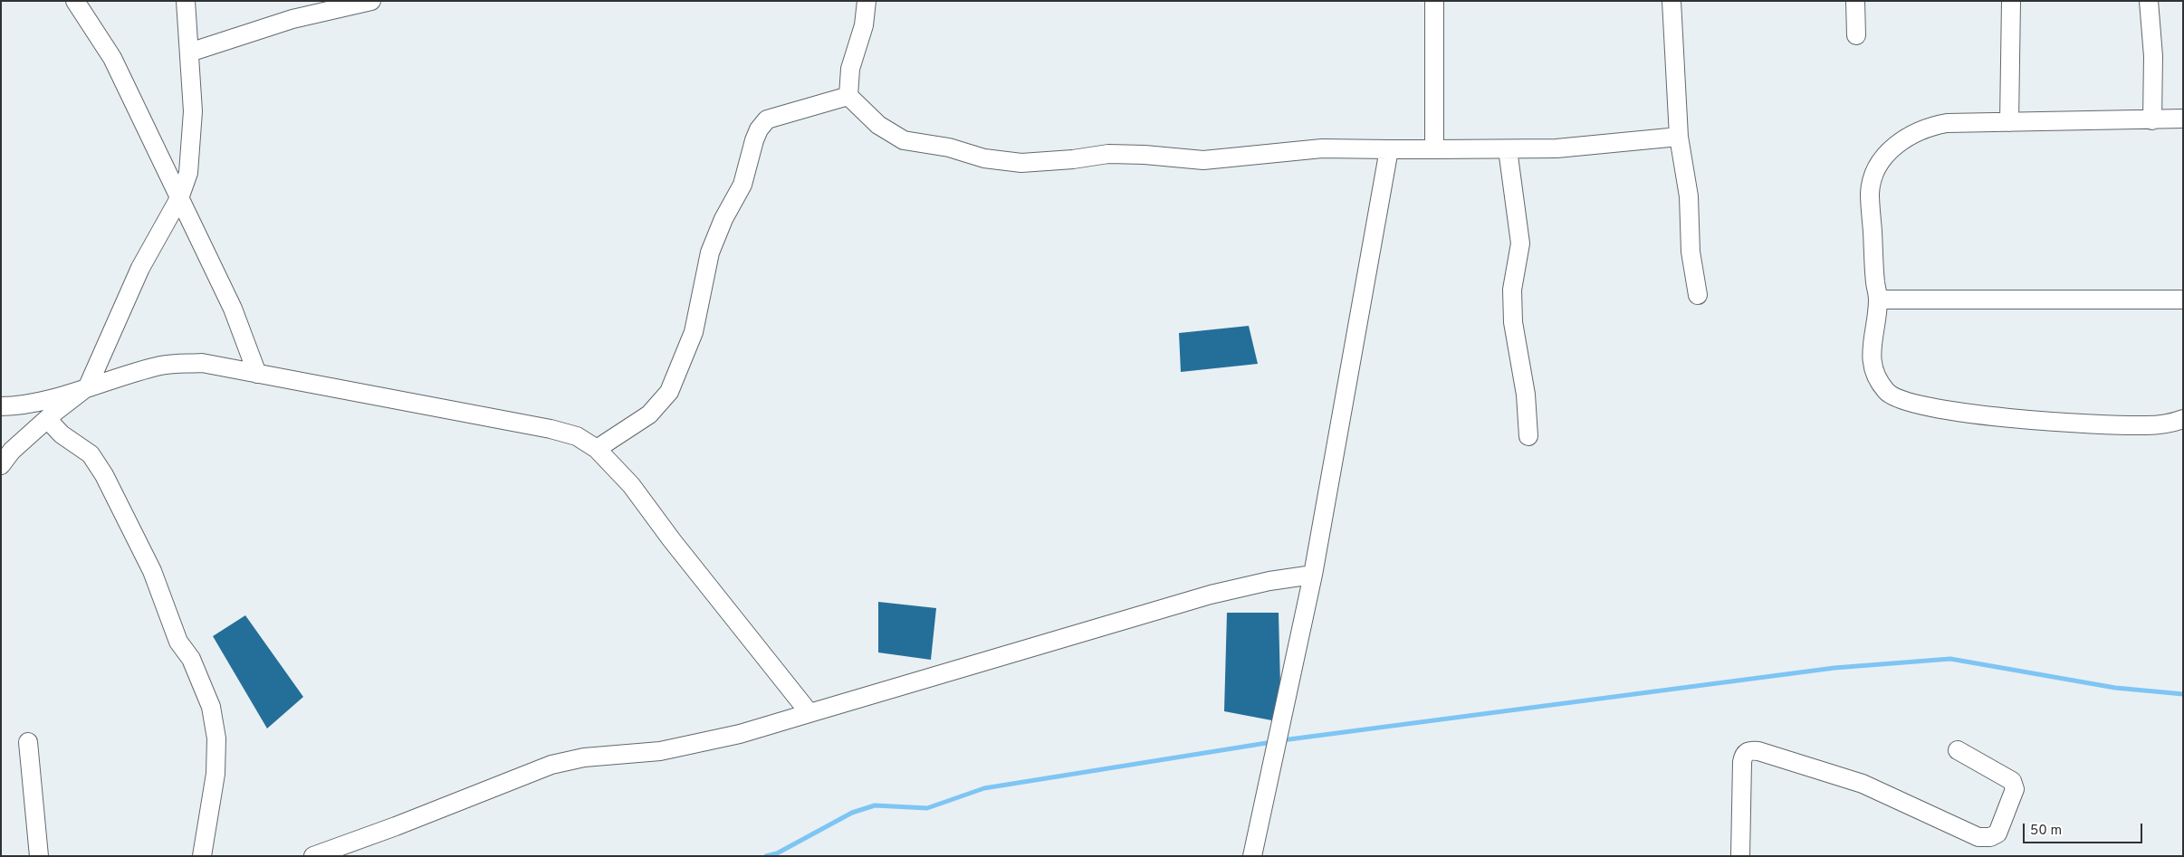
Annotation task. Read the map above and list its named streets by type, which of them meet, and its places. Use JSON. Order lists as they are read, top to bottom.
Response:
{
  "scale_bar": "50 m"
}
